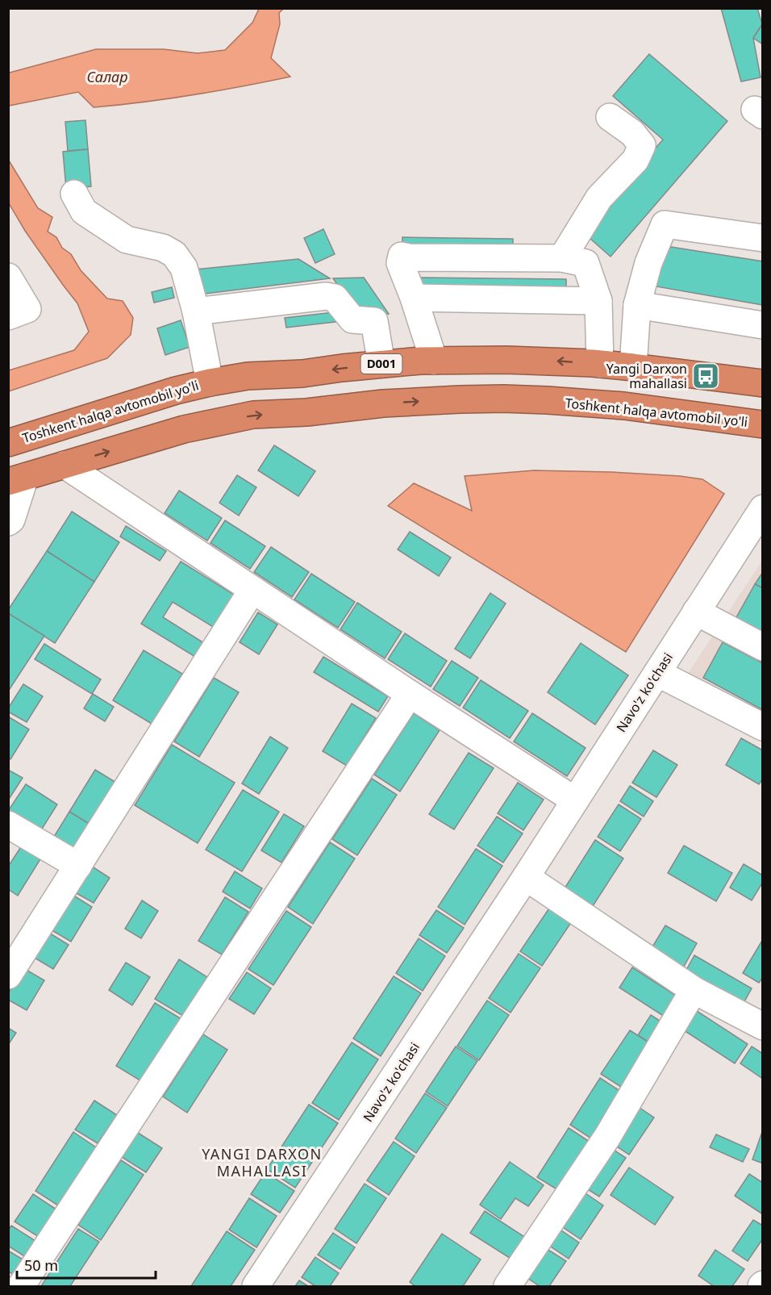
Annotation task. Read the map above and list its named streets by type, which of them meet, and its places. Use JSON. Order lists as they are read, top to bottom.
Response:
{
  "streets": {
    "highway": ["D001", "Toshkent halqa avtomobil yo'li"],
    "street": ["Navo'z ko'chasi"]
  },
  "districts": ["YANGI DARXON MAHALLASI"],
  "water": ["Салар"],
  "places": {
    "bus stop": ["Yangi Darxon mahallasi"]
  },
  "scale_bar": "50 m"
}
